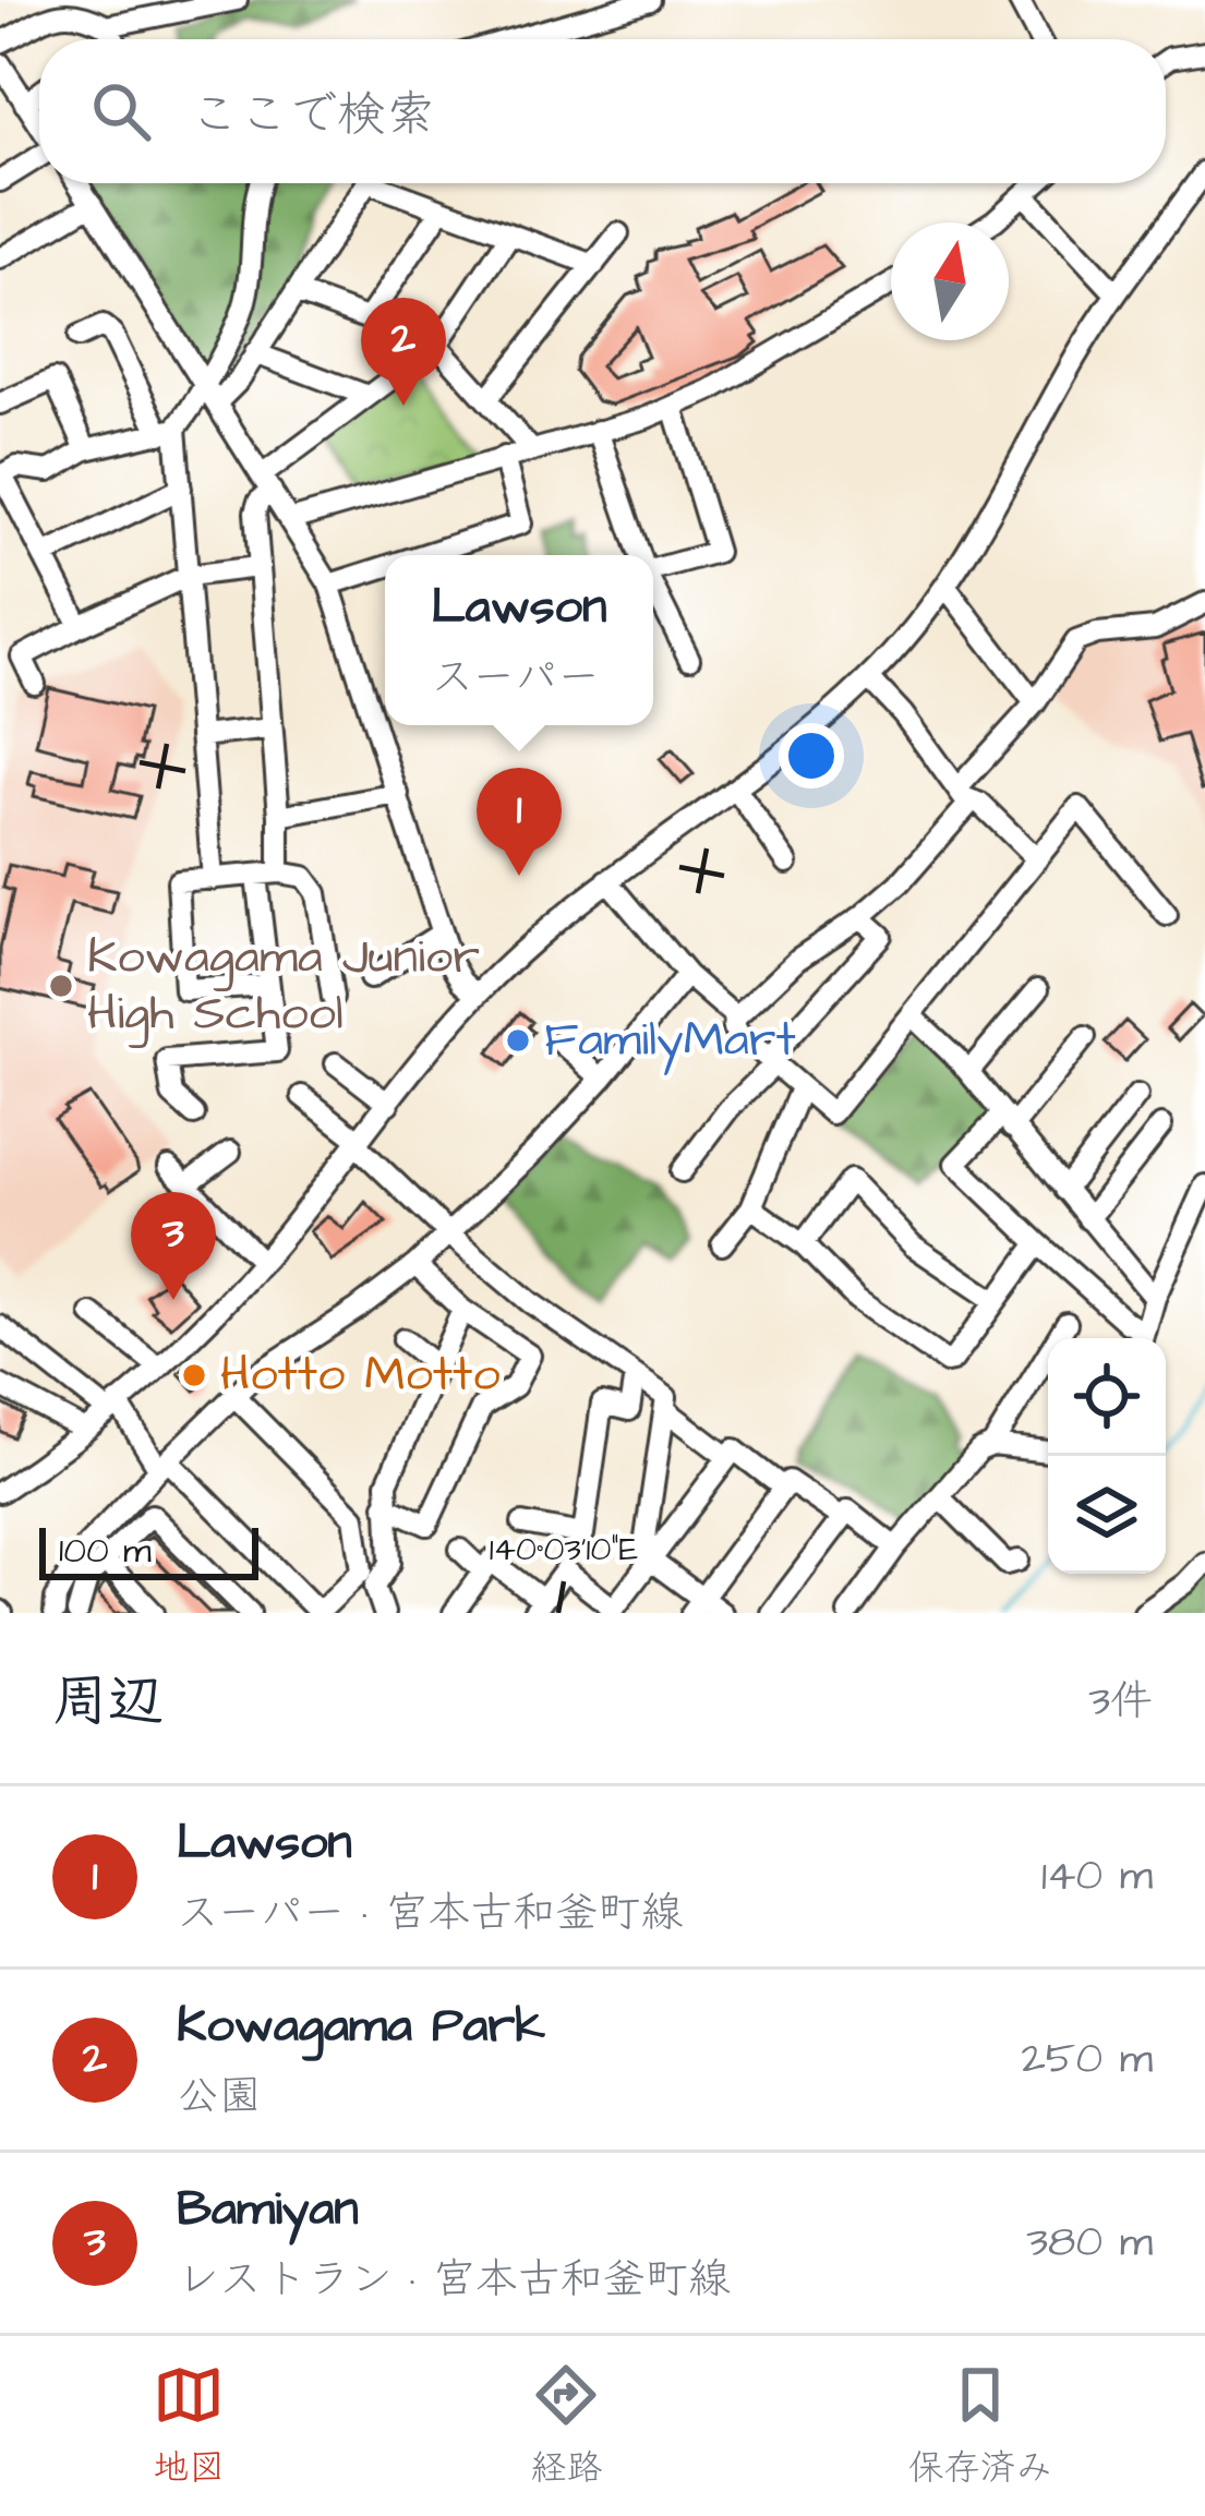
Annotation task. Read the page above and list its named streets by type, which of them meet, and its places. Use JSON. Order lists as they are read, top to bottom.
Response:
{
  "places": ["Kowagama Junior High School", "FamilyMart", "Hotto Motto"],
  "scale_bar": "100 m",
  "north": "top",
  "page": {
    "search": "ここで検索",
    "pins": ["2", "1", "3"],
    "popup": ["Lawson", "スーパー"],
    "scale": "100 m",
    "heading": ["周辺", "3件"],
    "list": [
      {
        "mark": "1",
        "name": "Lawson",
        "note": "スーパー · 宮本古和釜町線",
        "value": "140 m"
      },
      {
        "mark": "2",
        "name": "Kowagama Park",
        "note": "公園",
        "value": "250 m"
      },
      {
        "mark": "3",
        "name": "Bamiyan",
        "note": "レストラン · 宮本古和釜町線",
        "value": "380 m"
      }
    ],
    "nav": ["地図", "経路", "保存済み"]
  },
  "coordinates": ["140°03'10\"E"]
}
